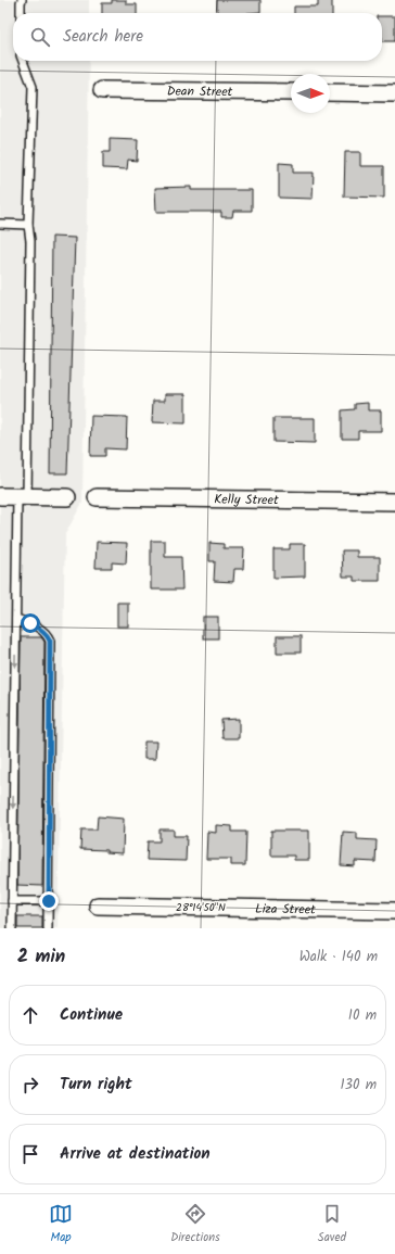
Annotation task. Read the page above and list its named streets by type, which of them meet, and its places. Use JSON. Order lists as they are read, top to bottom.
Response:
{
  "streets": {
    "street": ["Dean Street", "Kelly Street", "Liza Street"]
  },
  "north": "right",
  "page": {
    "search": "Search here",
    "heading": ["2 min", "Walk · 140 m"],
    "list": [
      ["Continue", "10 m"],
      ["Turn right", "130 m"],
      "Arrive at destination"
    ],
    "nav": ["Map", "Directions", "Saved"]
  },
  "coordinates": ["28°14'50\"N"]
}
